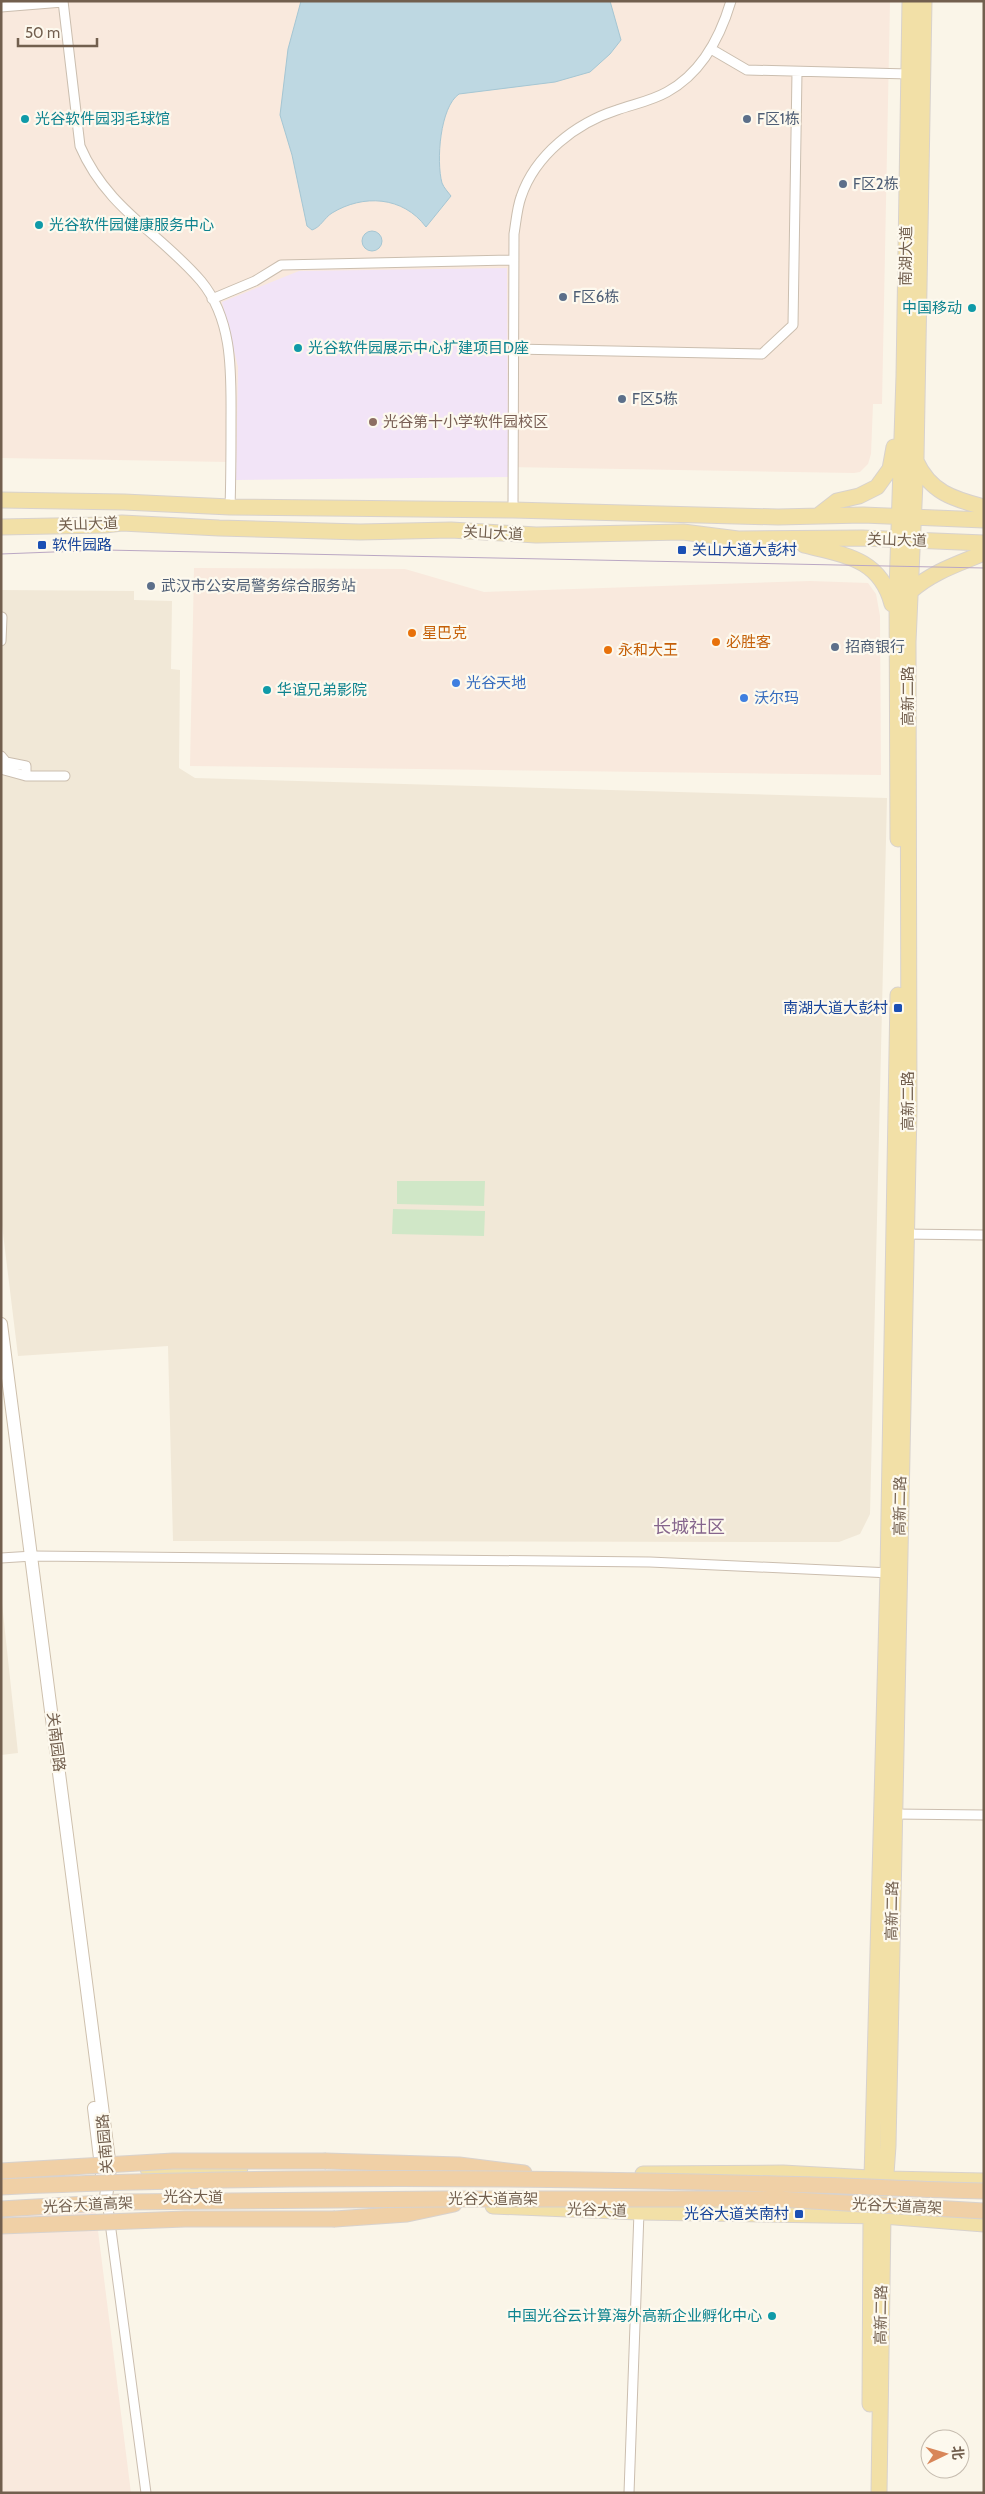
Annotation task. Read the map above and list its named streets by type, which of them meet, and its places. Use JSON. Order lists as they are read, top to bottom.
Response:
{
  "streets": {
    "highway": ["光谷大道高架"],
    "main road": [
      "南湖大道",
      "关山大道",
      "高新二路",
      "关南园路",
      "光谷大道"
    ]
  },
  "crossings": [
    ["南湖大道", "关山大道"],
    ["南湖大道", "高新二路"],
    ["关山大道", "高新二路"],
    ["高新二路", "光谷大道"],
    ["关南园路", "光谷大道"]
  ],
  "districts": ["长城社区"],
  "places": {
    "other": [
      "光谷软件园羽毛球馆",
      "F区1栋",
      "F区2栋",
      "光谷软件园健康服务中心",
      "F区6栋",
      "中国移动",
      "光谷软件园展示中心扩建项目D座",
      "F区5栋",
      "光谷第十小学软件园校区",
      "武汉市公安局警务综合服务站",
      "星巴克",
      "必胜客",
      "招商银行",
      "永和大王",
      "光谷天地",
      "华谊兄弟影院",
      "沃尔玛",
      "中国光谷云计算海外高新企业孵化中心"
    ],
    "transit": [
      "软件园路",
      "关山大道大彭村",
      "南湖大道大彭村",
      "光谷大道关南村"
    ]
  },
  "scale_bar": "50 m",
  "north": "right"
}
